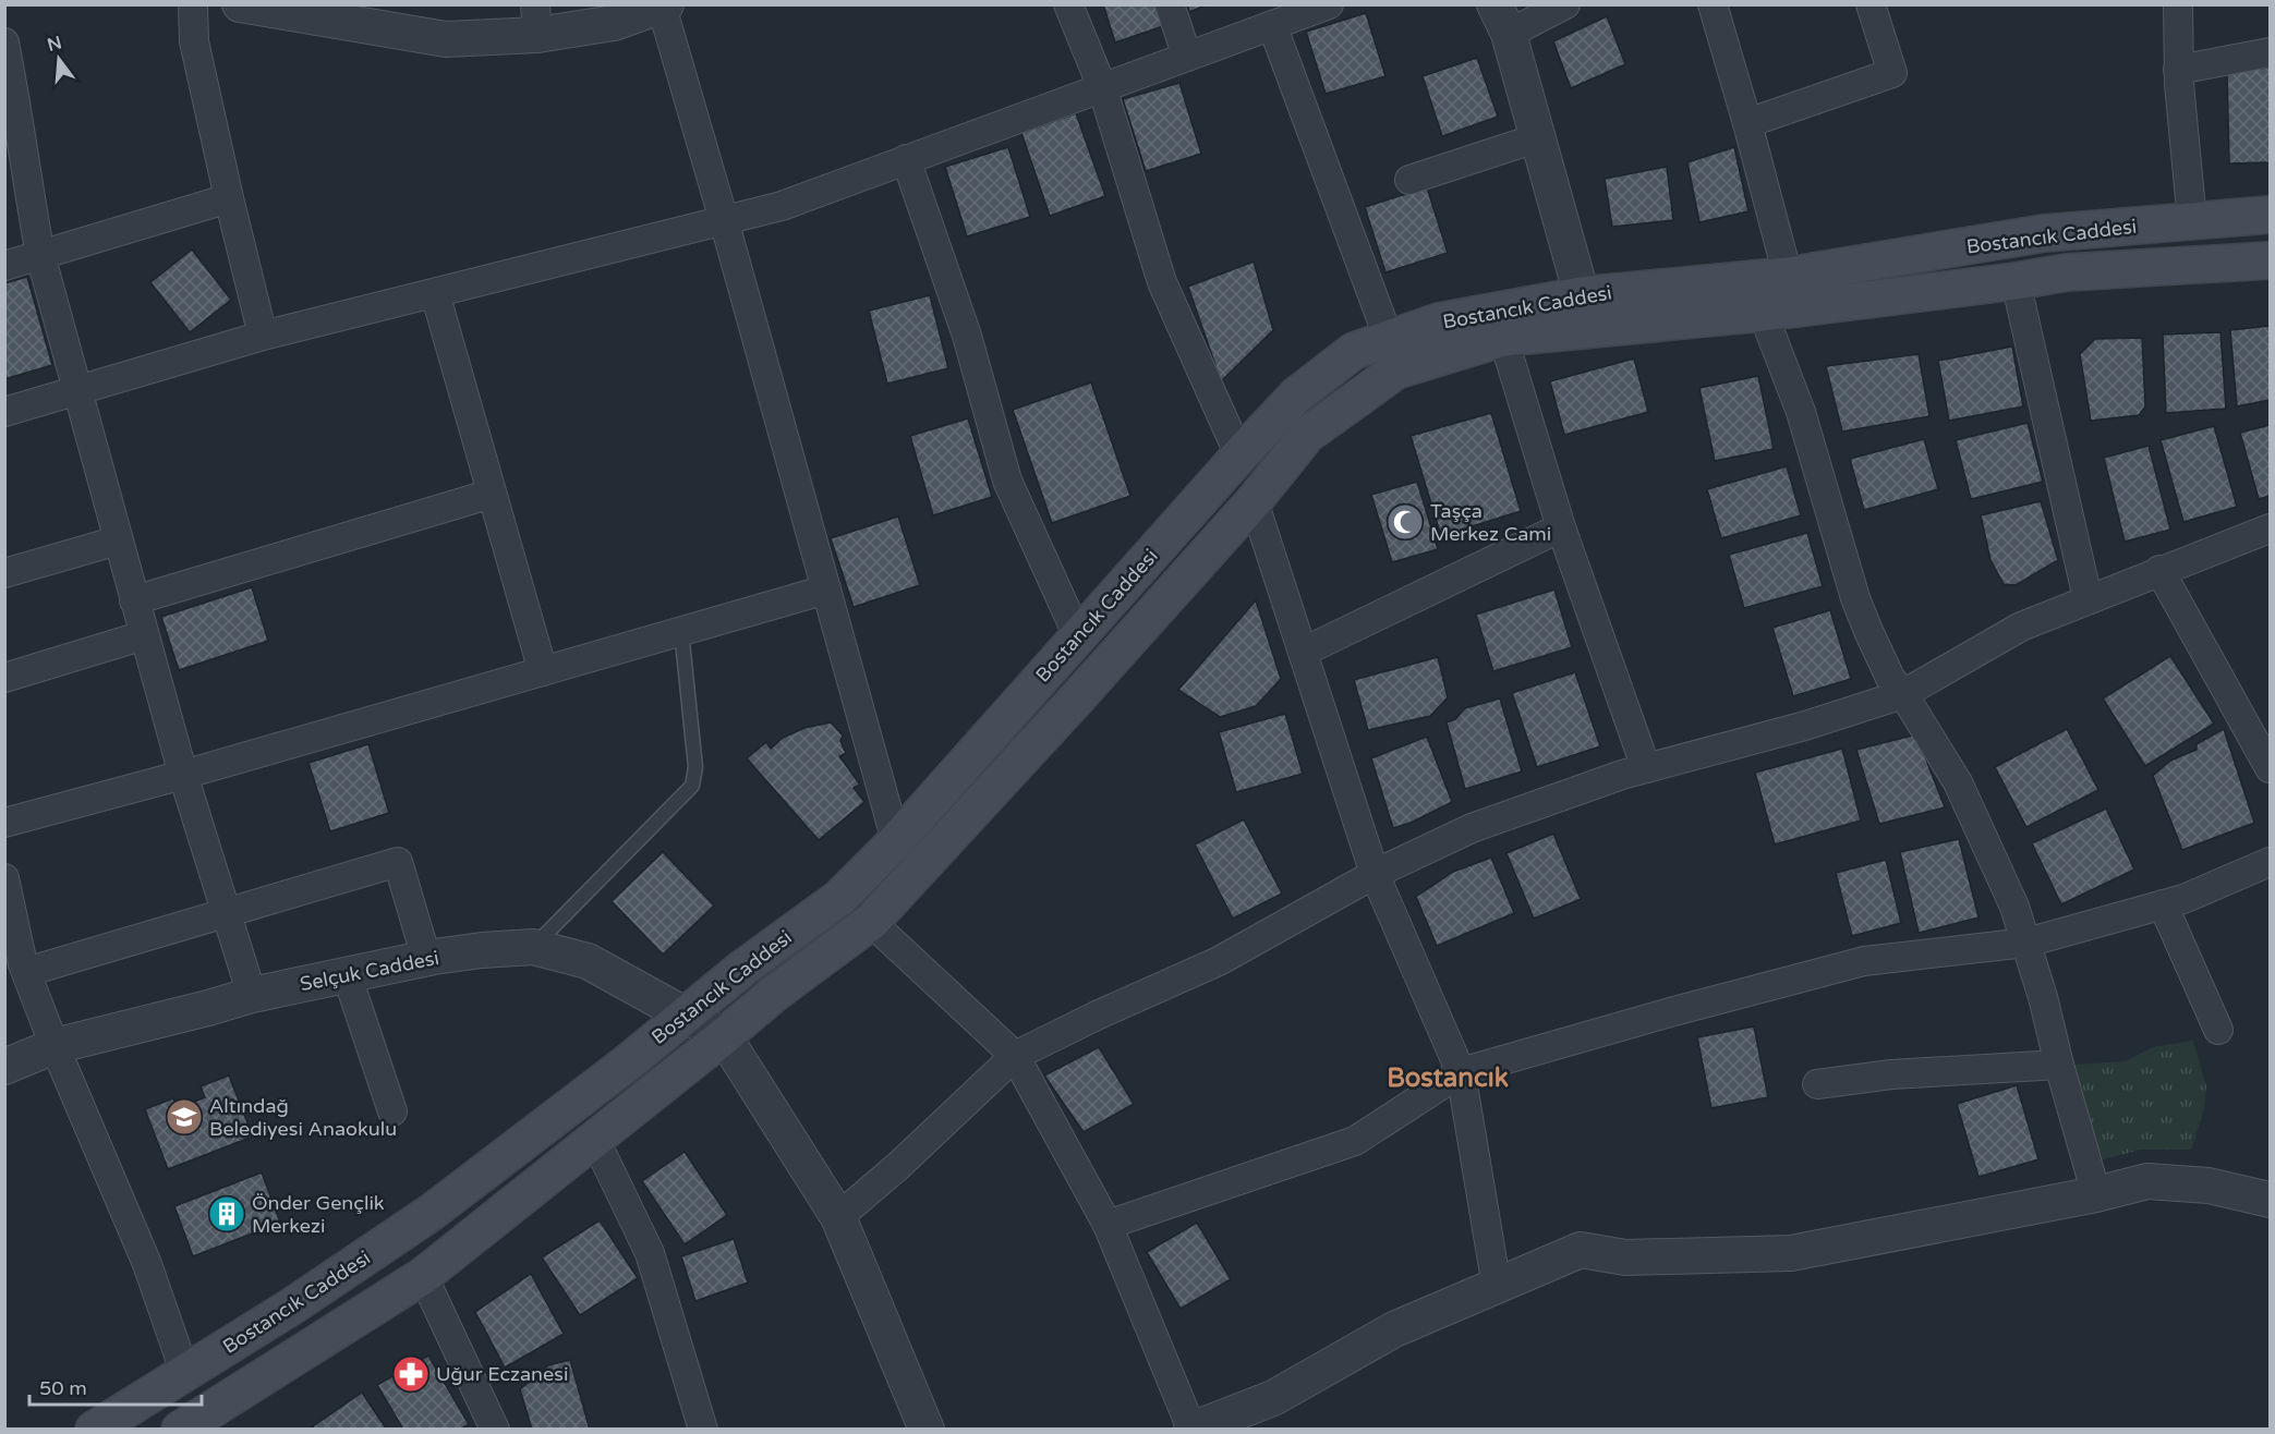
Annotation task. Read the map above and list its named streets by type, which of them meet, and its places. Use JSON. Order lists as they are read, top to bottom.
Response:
{
  "streets": {
    "main road": ["Bostancık Caddesi"],
    "street": ["Selçuk Caddesi"]
  },
  "crossings": [
    ["Bostancık Caddesi", "Selçuk Caddesi"]
  ],
  "districts": ["Bostancık"],
  "places": {
    "mosque": ["Taşça Merkez Cami"],
    "school or university": ["Altındağ Belediyesi Anaokulu"],
    "building": ["Önder Gençlik Merkezi"],
    "pharmacy": ["Uğur Eczanesi"]
  },
  "scale_bar": "50 m",
  "north": "top"
}
